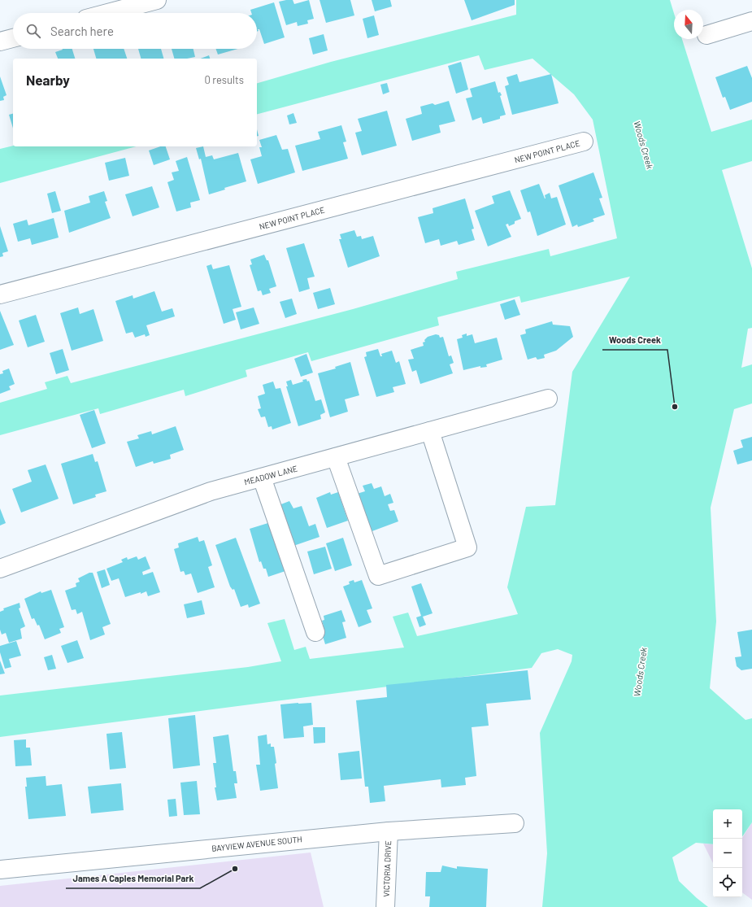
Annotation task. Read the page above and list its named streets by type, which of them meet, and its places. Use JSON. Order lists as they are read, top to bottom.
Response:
{
  "streets": {
    "street": [
      "NEW POINT PLACE",
      "MEADOW LANE",
      "BAYVIEW AVENUE SOUTH",
      "VICTORIA DRIVE"
    ]
  },
  "crossings": [
    ["BAYVIEW AVENUE SOUTH", "VICTORIA DRIVE"]
  ],
  "water": ["Woods Creek"],
  "places": ["Woods Creek", "James A Caples Memorial Park"],
  "north": "top",
  "page": {
    "search": "Search here",
    "heading": ["Nearby", "0 results"],
    "map_buttons": ["+", "−"]
  }
}
